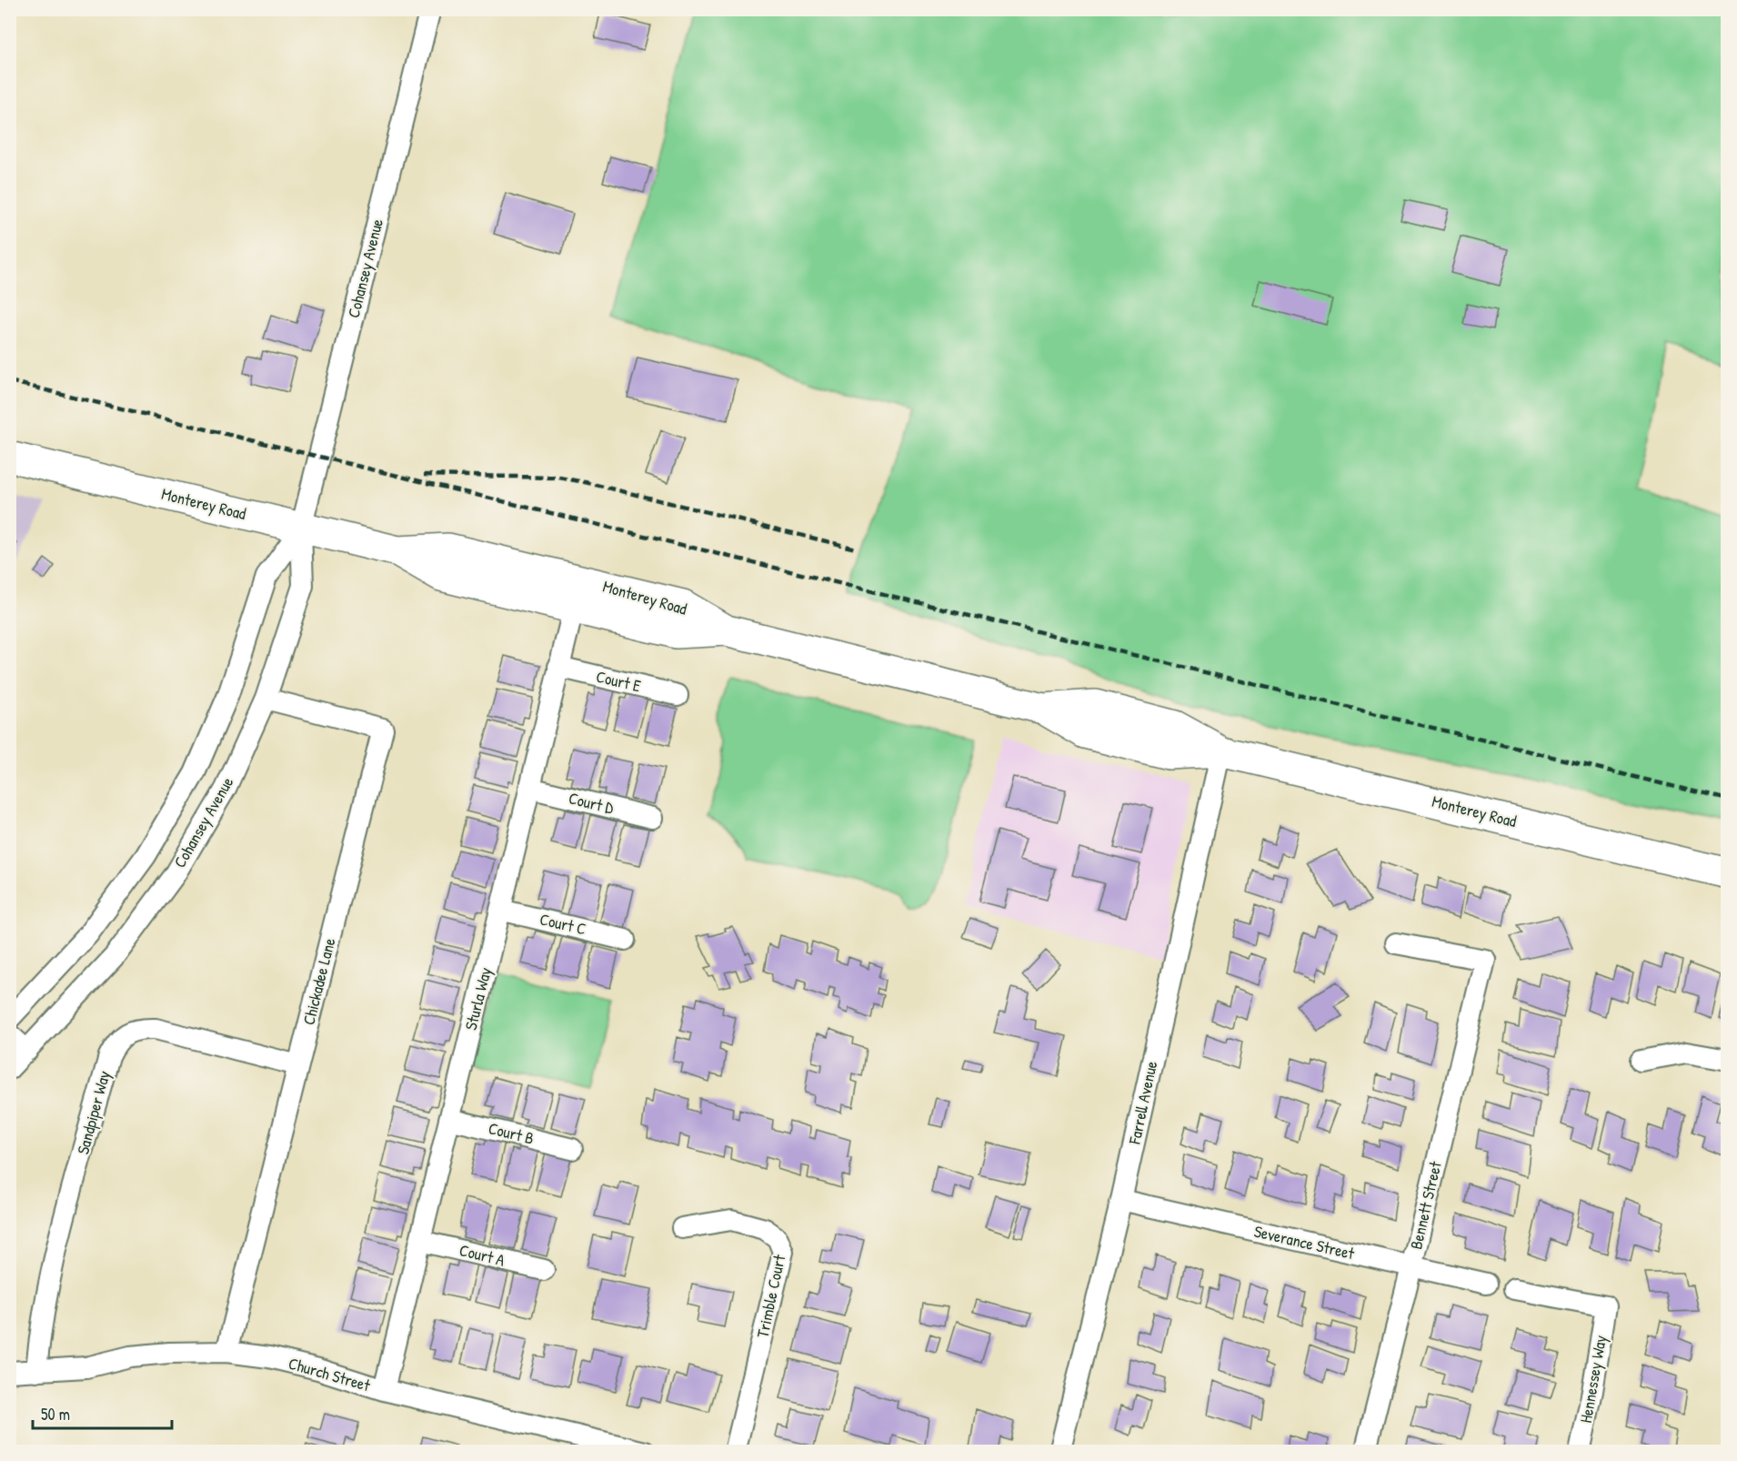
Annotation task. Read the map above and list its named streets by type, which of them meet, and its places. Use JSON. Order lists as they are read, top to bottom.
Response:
{
  "streets": {
    "main road": ["Monterey Road"],
    "street": [
      "Cohansey Avenue",
      "Court E",
      "Court D",
      "Court C",
      "Chickadee Lane",
      "Sturla Way",
      "Farrell Avenue",
      "Sandpiper Way",
      "Court B",
      "Bennett Street",
      "Severance Street",
      "Court A",
      "Trimble Court",
      "Church Street",
      "Hennessey Way"
    ]
  },
  "crossings": [
    ["Cohansey Avenue", "Monterey Road"],
    ["Cohansey Avenue", "Chickadee Lane"],
    ["Monterey Road", "Sturla Way"],
    ["Monterey Road", "Farrell Avenue"],
    ["Court E", "Sturla Way"],
    ["Court D", "Sturla Way"],
    ["Court C", "Sturla Way"],
    ["Chickadee Lane", "Sandpiper Way"],
    ["Chickadee Lane", "Church Street"],
    ["Sturla Way", "Court B"],
    ["Sturla Way", "Court A"],
    ["Sturla Way", "Church Street"],
    ["Farrell Avenue", "Severance Street"],
    ["Sandpiper Way", "Church Street"],
    ["Bennett Street", "Severance Street"]
  ],
  "scale_bar": "50 m"
}
